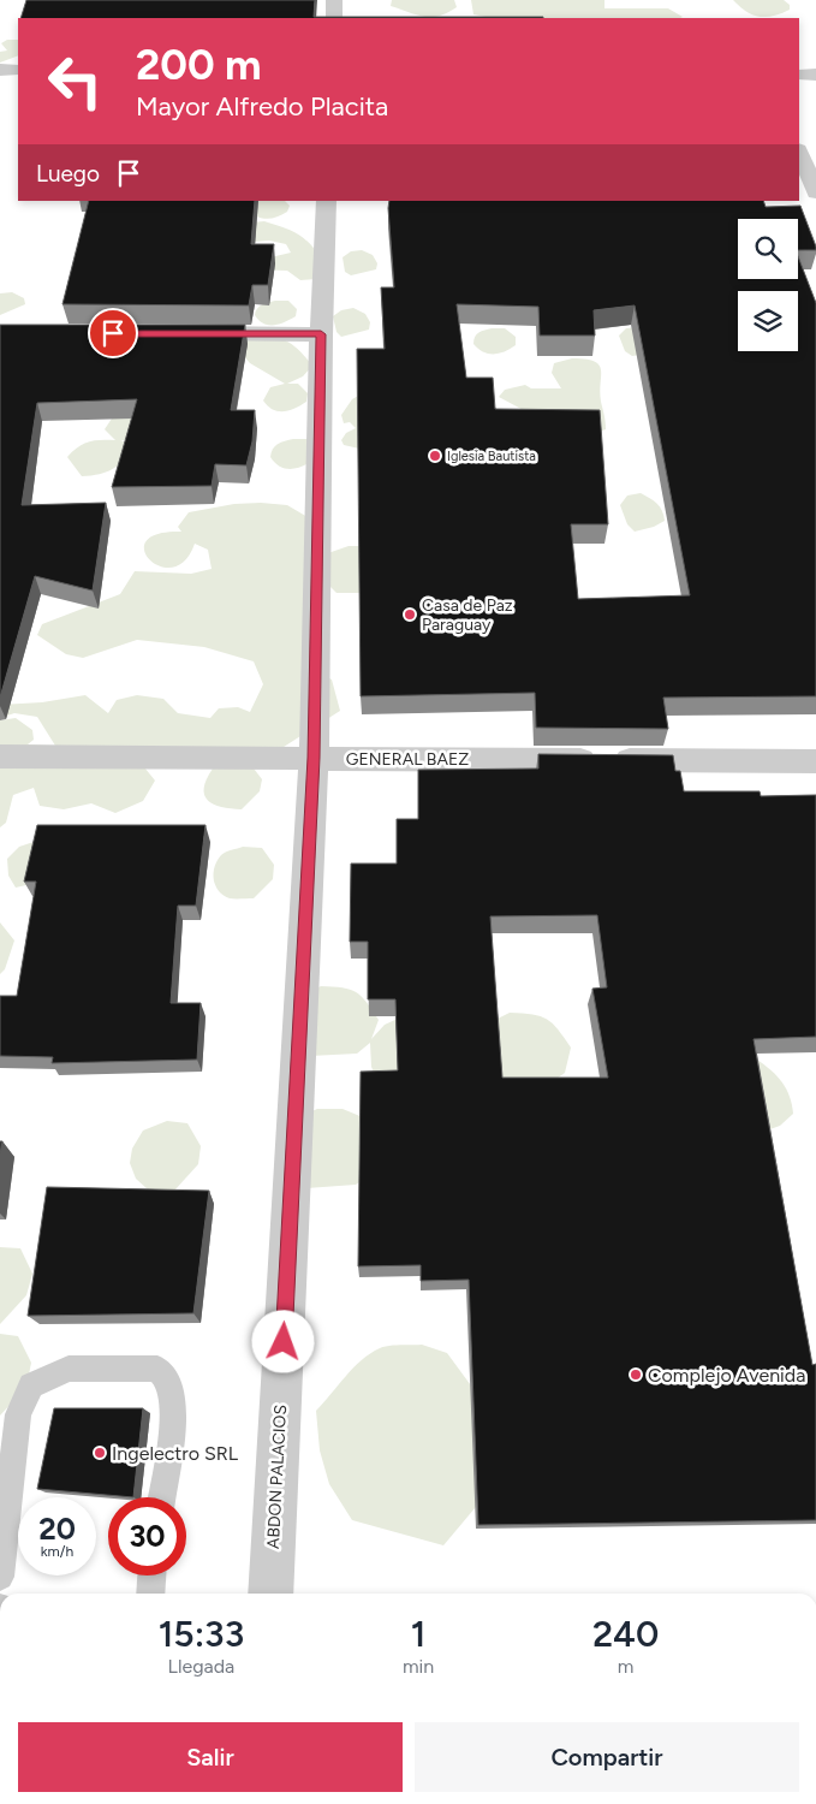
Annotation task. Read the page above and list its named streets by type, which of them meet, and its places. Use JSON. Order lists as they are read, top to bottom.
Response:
{
  "streets": {
    "street": ["GENERAL BAEZ", "ABDON PALACIOS"]
  },
  "crossings": [
    ["GENERAL BAEZ", "ABDON PALACIOS"]
  ],
  "places": [
    "Iglesia Bautista",
    "Casa de Paz Paraguay",
    "Complejo Avenida",
    "Ingelectro SRL"
  ],
  "page": {
    "turn": ["200 m", "Mayor Alfredo Placita"],
    "then": "Luego",
    "speed": "20 km/h",
    "limit": "30",
    "eta": [
      "15:33",
      "Llegada",
      "1",
      "min",
      "240",
      "m"
    ],
    "buttons": ["Salir", "Compartir"]
  }
}
